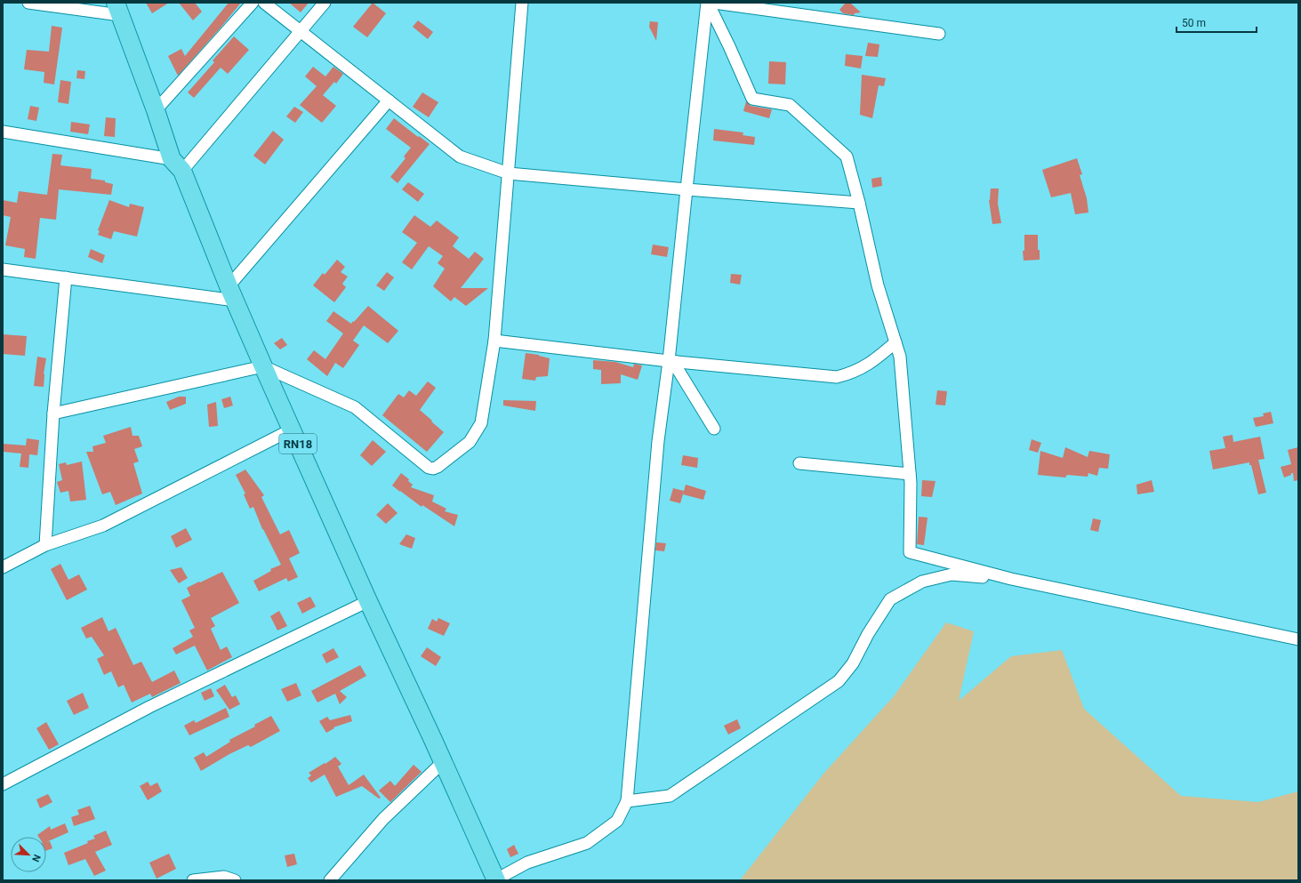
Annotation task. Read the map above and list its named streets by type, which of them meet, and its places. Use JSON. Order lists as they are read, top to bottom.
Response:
{
  "streets": {
    "main road": ["RN18"]
  },
  "scale_bar": "50 m",
  "north": "bottom right"
}
